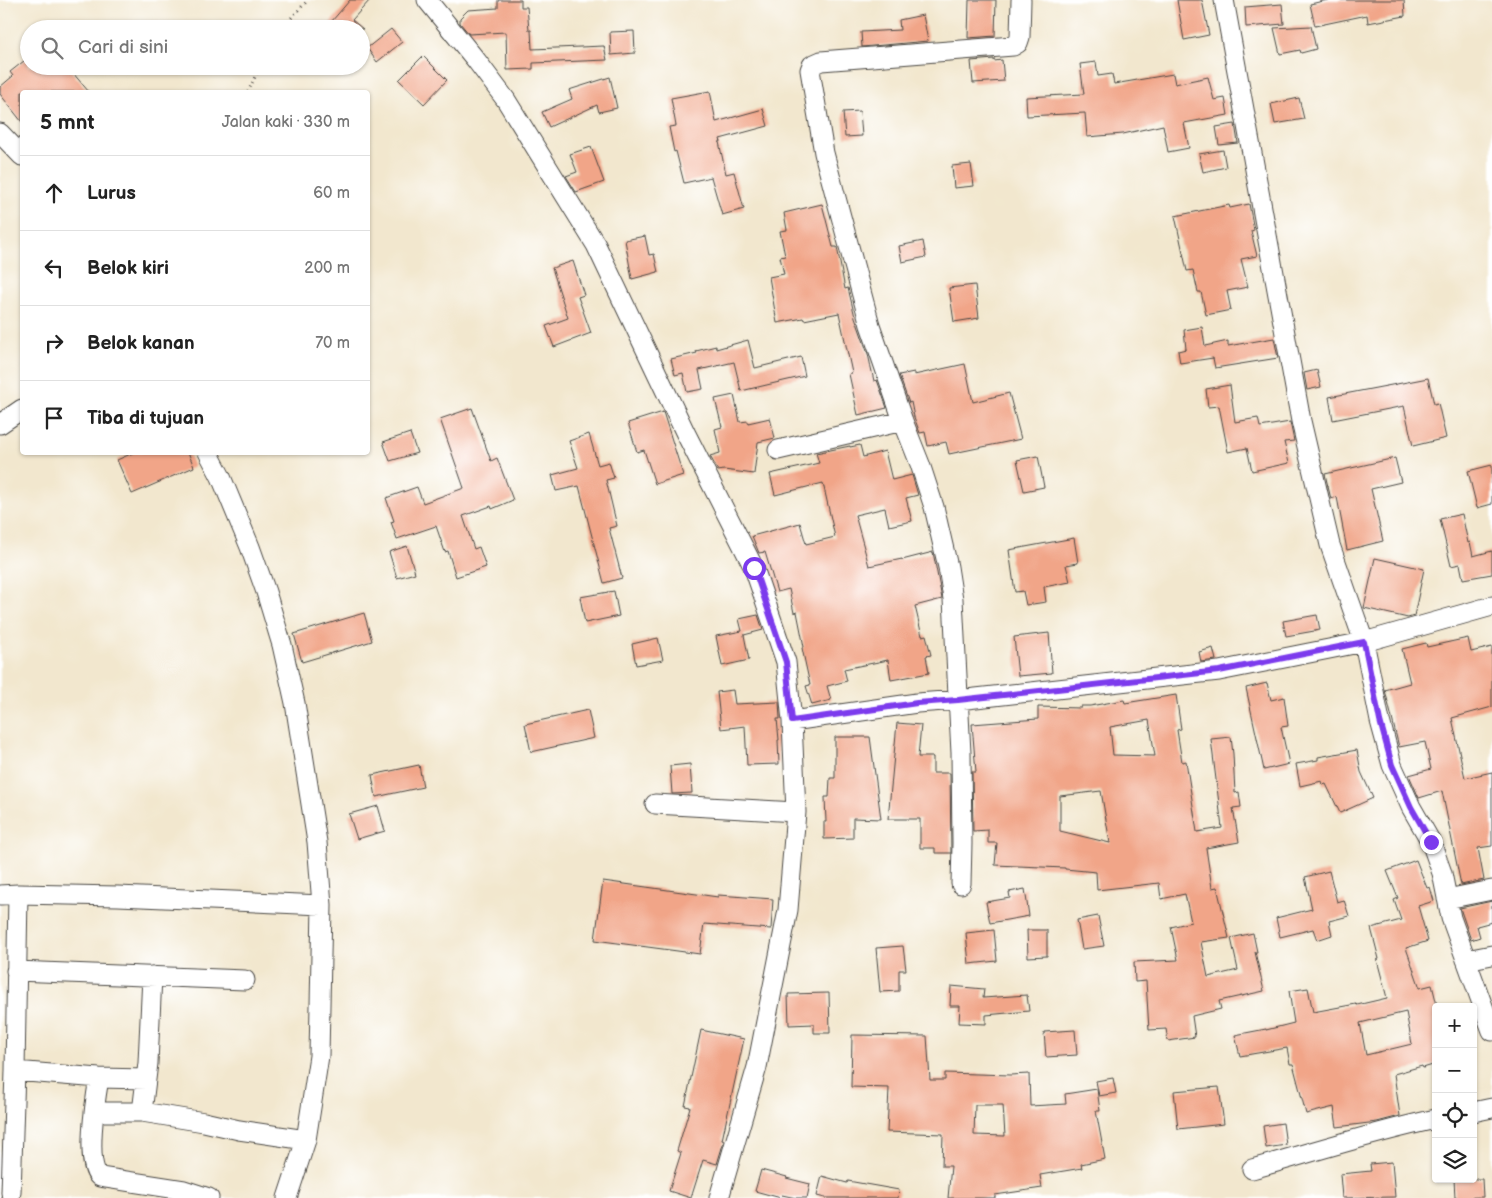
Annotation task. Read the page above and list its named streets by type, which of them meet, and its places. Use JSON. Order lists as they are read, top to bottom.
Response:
{
  "page": {
    "search": "Cari di sini",
    "heading": ["5 mnt", "Jalan kaki · 330 m"],
    "list": [
      ["Lurus", "60 m"],
      ["Belok kiri", "200 m"],
      ["Belok kanan", "70 m"],
      "Tiba di tujuan"
    ],
    "map_buttons": ["+", "−"]
  }
}
